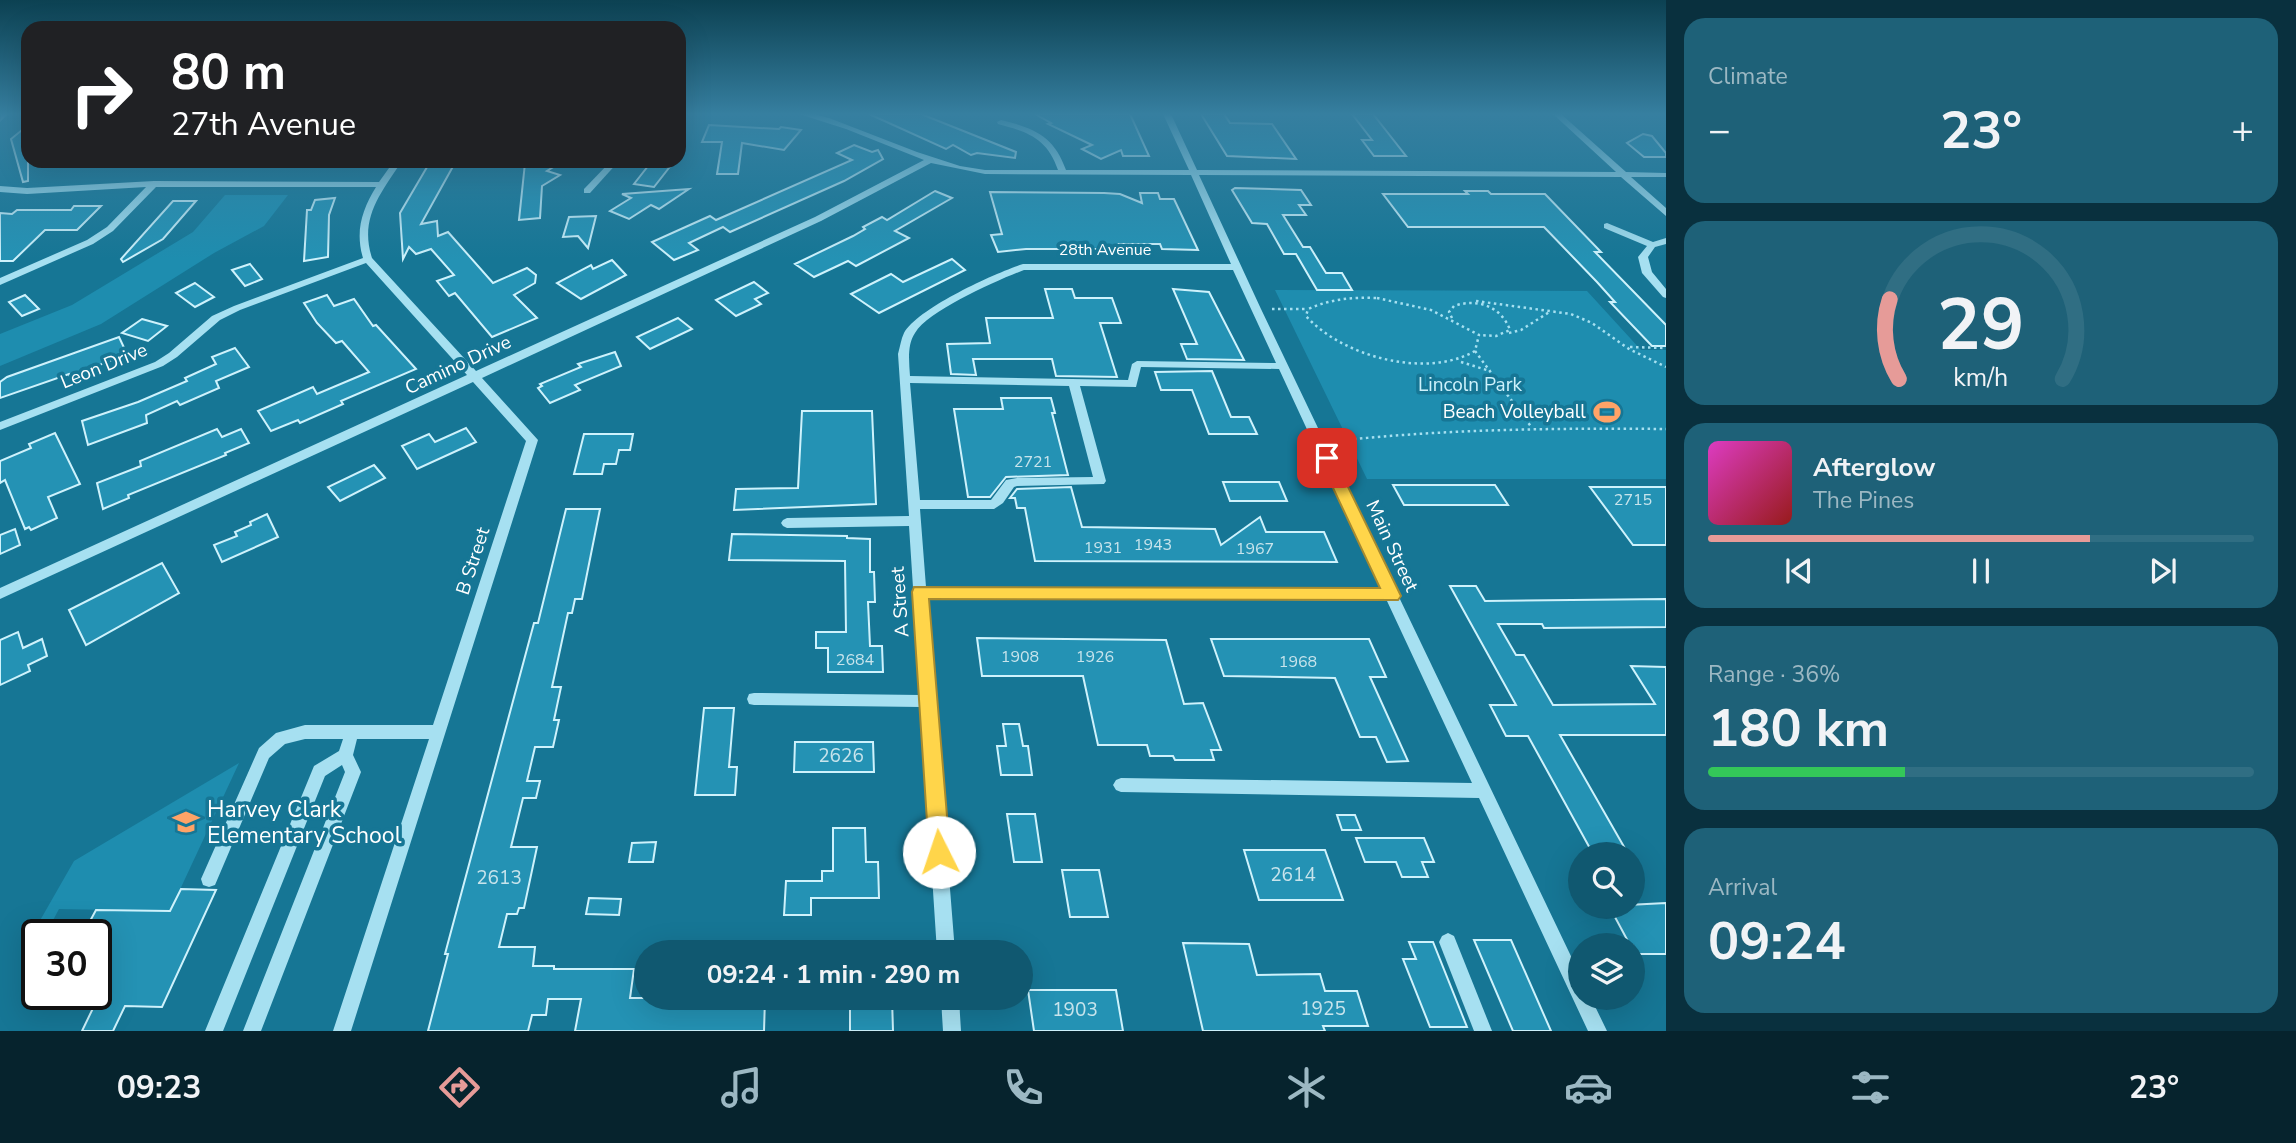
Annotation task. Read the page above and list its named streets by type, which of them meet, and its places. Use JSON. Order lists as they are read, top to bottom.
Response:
{
  "streets": {
    "street": [
      "28th Avenue",
      "Camino Drive",
      "Leon Drive",
      "Main Street",
      "B Street",
      "A Street"
    ]
  },
  "crossings": [
    ["28th Avenue", "Main Street"],
    ["28th Avenue", "A Street"],
    ["Camino Drive", "B Street"],
    ["Leon Drive", "B Street"]
  ],
  "parks": ["Lincoln Park"],
  "places": {
    "sports": ["Beach Volleyball"],
    "school or university": ["Harvey Clark Elementary School"]
  },
  "house_numbers": [
    "2721",
    "2715",
    "1943",
    "1931",
    "1967",
    "1908",
    "1926",
    "2684",
    "1968",
    "2626",
    "2614",
    "2613",
    "1925",
    "1903"
  ],
  "page": {
    "tile": [
      "Climate",
      ["Range · 36%", "180 km"],
      ["Arrival", "09:24"]
    ],
    "turn": ["80 m", "27th Avenue"],
    "heat": ["−", "23°", "+"],
    "song": ["Afterglow", "The Pines"],
    "limit": "30",
    "trip": "09:24 · 1 min · 290 m",
    "tabs": ["09:23", "23°"],
    "gauge": ["29", "km/h"]
  }
}
